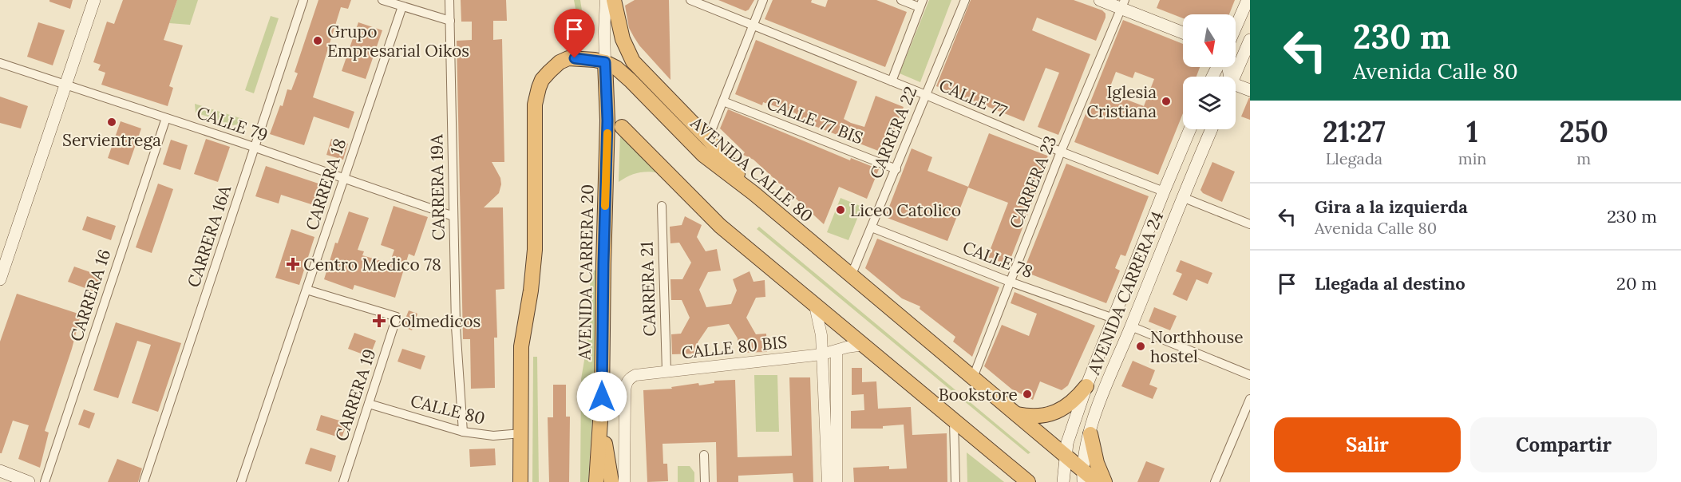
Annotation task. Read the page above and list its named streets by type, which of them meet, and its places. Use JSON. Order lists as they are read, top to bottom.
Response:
{
  "streets": {
    "highway": ["AVENIDA CALLE 80", "AVENIDA CARRERA 20"],
    "main road": ["AVENIDA CARRERA 24"],
    "street": [
      "CALLE 77",
      "CALLE 77 BIS",
      "CALLE 79",
      "CARRERA 22",
      "CARRERA 23",
      "CARRERA 18",
      "CARRERA 19A",
      "CARRERA 16A",
      "CALLE 78",
      "CARRERA 21",
      "CARRERA 16",
      "CALLE 80 BIS",
      "CARRERA 19",
      "CALLE 80"
    ]
  },
  "crossings": [
    ["CALLE 77", "CARRERA 22"],
    ["CALLE 77", "CARRERA 23"],
    ["CALLE 77", "AVENIDA CARRERA 24"],
    ["CALLE 77 BIS", "CARRERA 22"],
    ["CALLE 79", "CARRERA 18"],
    ["CALLE 79", "CARRERA 19A"],
    ["CALLE 79", "CARRERA 16A"],
    ["CALLE 79", "CARRERA 16"],
    ["CARRERA 22", "AVENIDA CALLE 80"],
    ["CARRERA 22", "CALLE 78"],
    ["AVENIDA CALLE 80", "CARRERA 23"],
    ["AVENIDA CALLE 80", "AVENIDA CARRERA 20"],
    ["AVENIDA CALLE 80", "AVENIDA CARRERA 24"],
    ["AVENIDA CALLE 80", "CALLE 80"],
    ["CARRERA 23", "CALLE 78"],
    ["CARRERA 18", "CARRERA 19"],
    ["CARRERA 19A", "CALLE 80"],
    ["CALLE 78", "AVENIDA CARRERA 24"],
    ["CARRERA 21", "CALLE 80 BIS"],
    ["CARRERA 19", "CALLE 80"]
  ],
  "places": {
    "other": [
      "Grupo Empresarial Oikos",
      "Iglesia Cristiana",
      "Servientrega",
      "Liceo Catolico",
      "Northhouse hostel",
      "Bookstore"
    ],
    "health": ["Centro Medico 78", "Colmedicos"]
  },
  "north": "bottom",
  "page": {
    "turn": ["230 m", "Avenida Calle 80"],
    "eta": [
      "21:27",
      "Llegada",
      "1",
      "min",
      "250",
      "m"
    ],
    "list": [
      {
        "name": "Gira a la izquierda",
        "note": "Avenida Calle 80",
        "value": "230 m"
      },
      {
        "name": "Llegada al destino",
        "value": "20 m"
      }
    ],
    "buttons": ["Salir", "Compartir"]
  }
}
